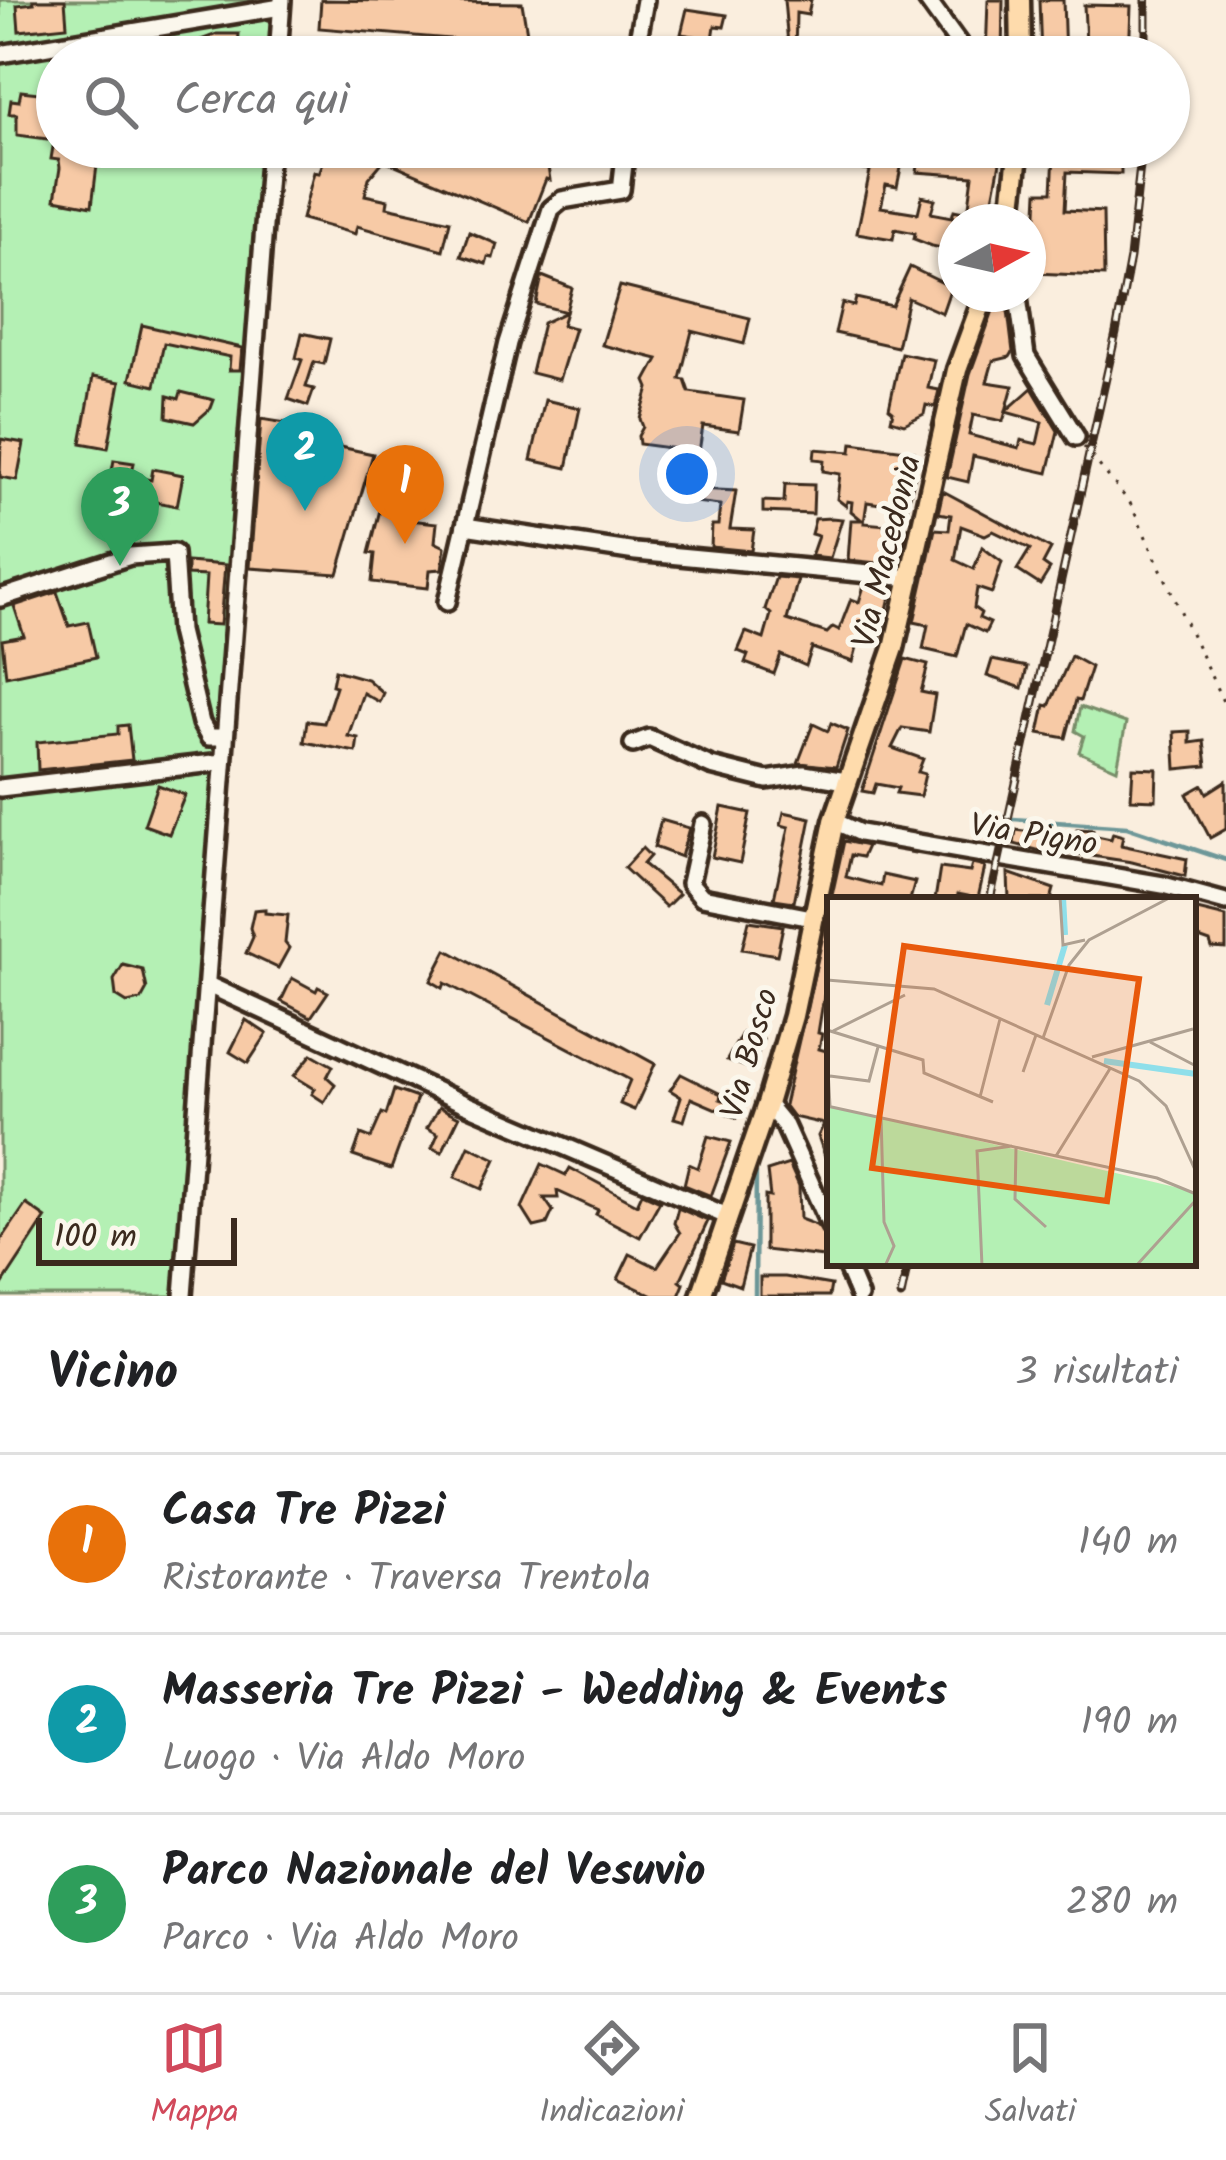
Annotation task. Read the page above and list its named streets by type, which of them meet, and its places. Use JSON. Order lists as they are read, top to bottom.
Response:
{
  "streets": {
    "main road": ["Via Macedonia", "Via Bosco"],
    "street": ["Via Pigno"]
  },
  "crossings": [
    ["Via Macedonia", "Via Pigno"],
    ["Via Macedonia", "Via Bosco"],
    ["Via Pigno", "Via Bosco"]
  ],
  "scale_bar": "100 m",
  "north": "right",
  "page": {
    "search": "Cerca qui",
    "pins": ["2", "1", "3"],
    "scale": "100 m",
    "heading": ["Vicino", "3 risultati"],
    "list": [
      {
        "mark": "1",
        "name": "Casa Tre Pizzi",
        "note": "Ristorante · Traversa Trentola",
        "value": "140 m"
      },
      {
        "mark": "2",
        "name": "Masseria Tre Pizzi - Wedding & Events",
        "note": "Luogo · Via Aldo Moro",
        "value": "190 m"
      },
      {
        "mark": "3",
        "name": "Parco Nazionale del Vesuvio",
        "note": "Parco · Via Aldo Moro",
        "value": "280 m"
      }
    ],
    "nav": ["Mappa", "Indicazioni", "Salvati"]
  }
}
